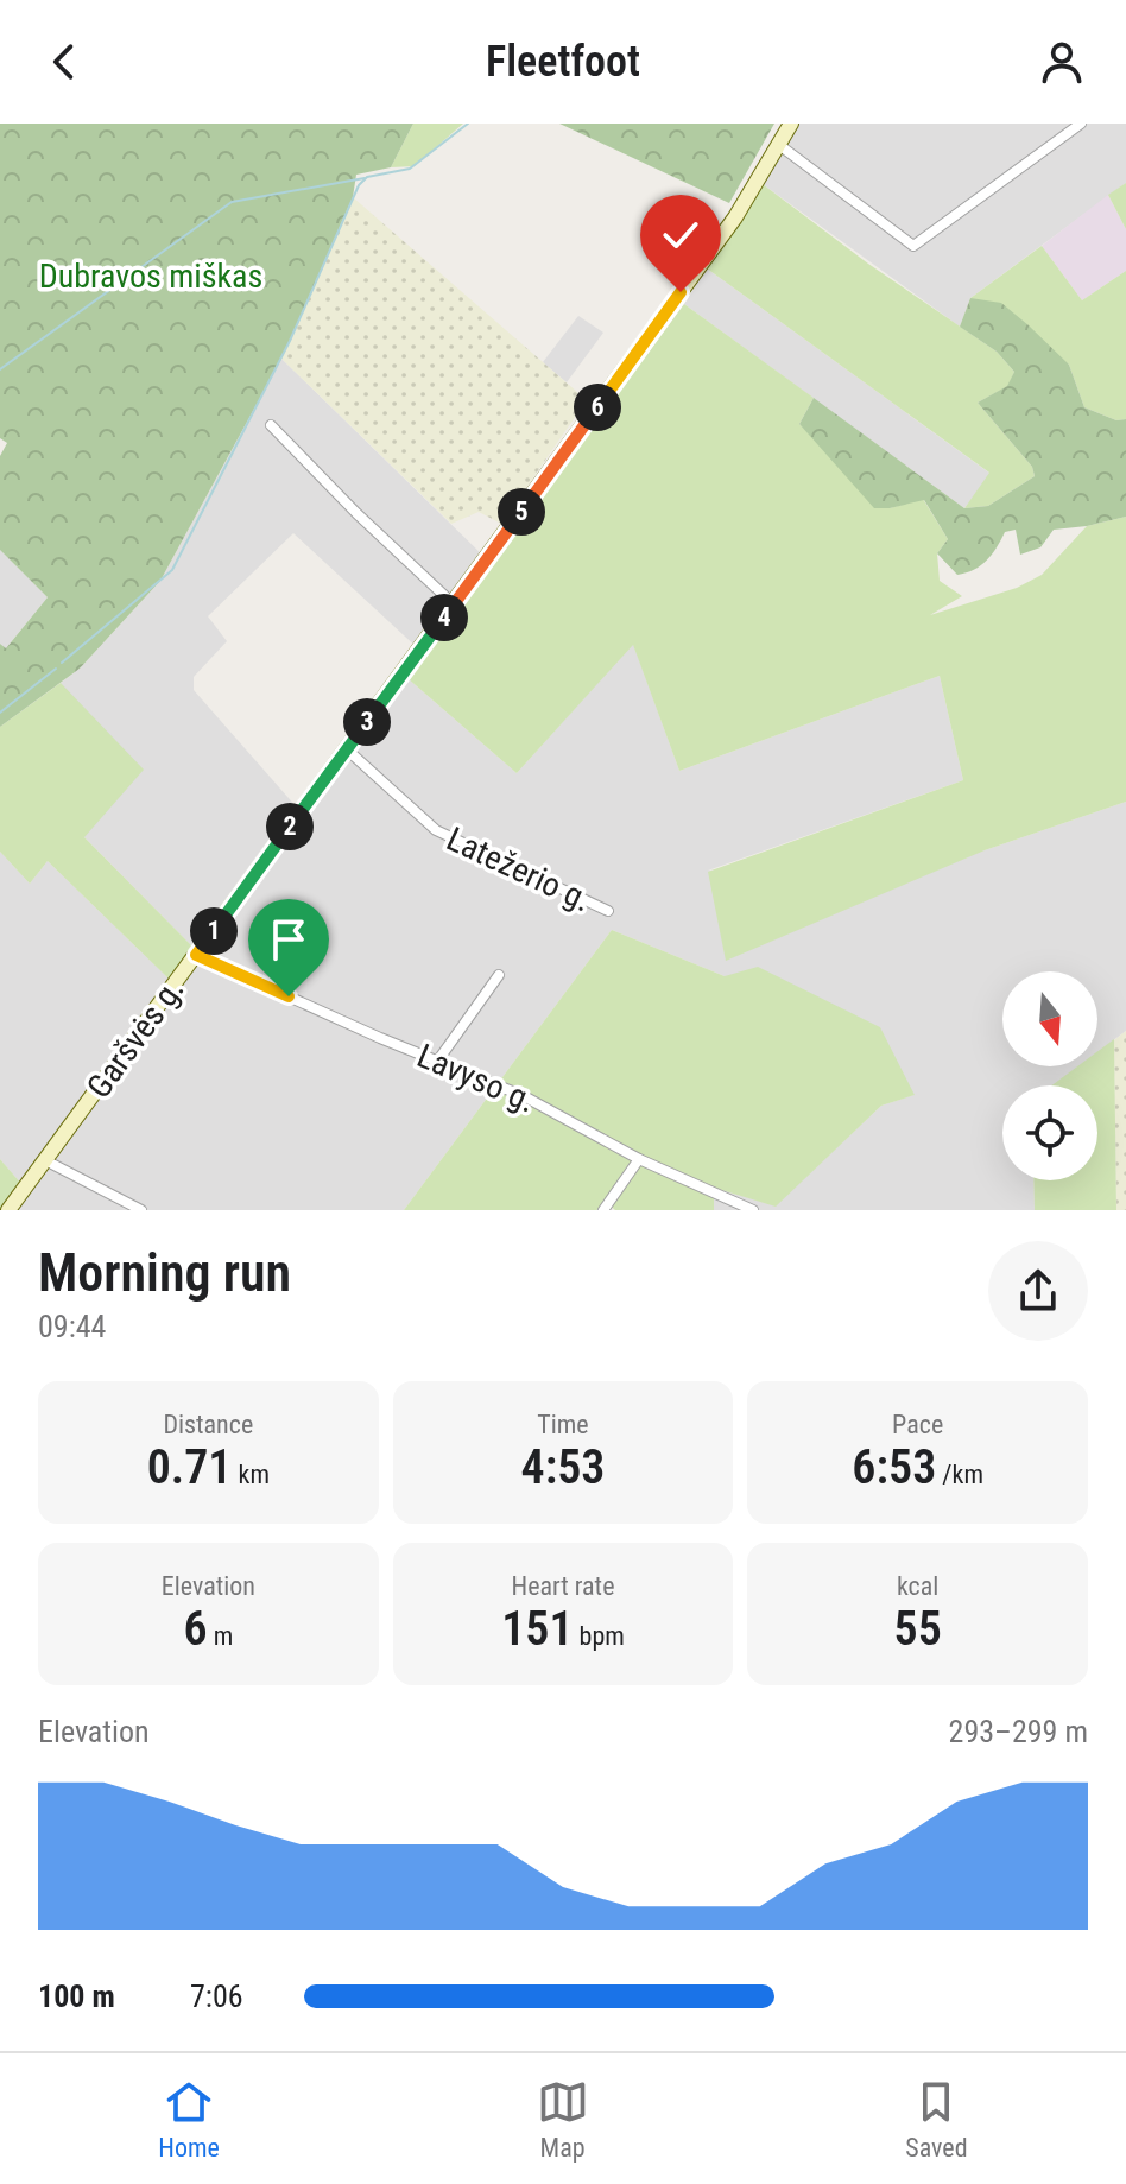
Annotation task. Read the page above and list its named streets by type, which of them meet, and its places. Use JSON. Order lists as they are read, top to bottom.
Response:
{
  "streets": {
    "main road": ["Garšvės g."],
    "street": ["Latežerio g.", "Lavyso g."]
  },
  "crossings": [
    ["Latežerio g.", "Garšvės g."],
    ["Garšvės g.", "Lavyso g."]
  ],
  "parks": ["Dubravos miškas"],
  "north": "bottom",
  "page": {
    "header": "Fleetfoot",
    "pins": [
      "6",
      "5",
      "4",
      "3",
      "2",
      "1"
    ],
    "heading": ["Morning run", "09:44"],
    "stats": [
      ["Distance", "0.71 km"],
      ["Time", "4:53"],
      ["Pace", "6:53 /km"],
      ["Elevation", "6 m"],
      ["Heart rate", "151 bpm"],
      ["kcal", "55"]
    ],
    "chart": ["Elevation", "293–299 m"],
    "list": [
      {
        "name": "100 m",
        "note": "7:06"
      }
    ],
    "tabs": ["Home", "Map", "Saved"]
  }
}
